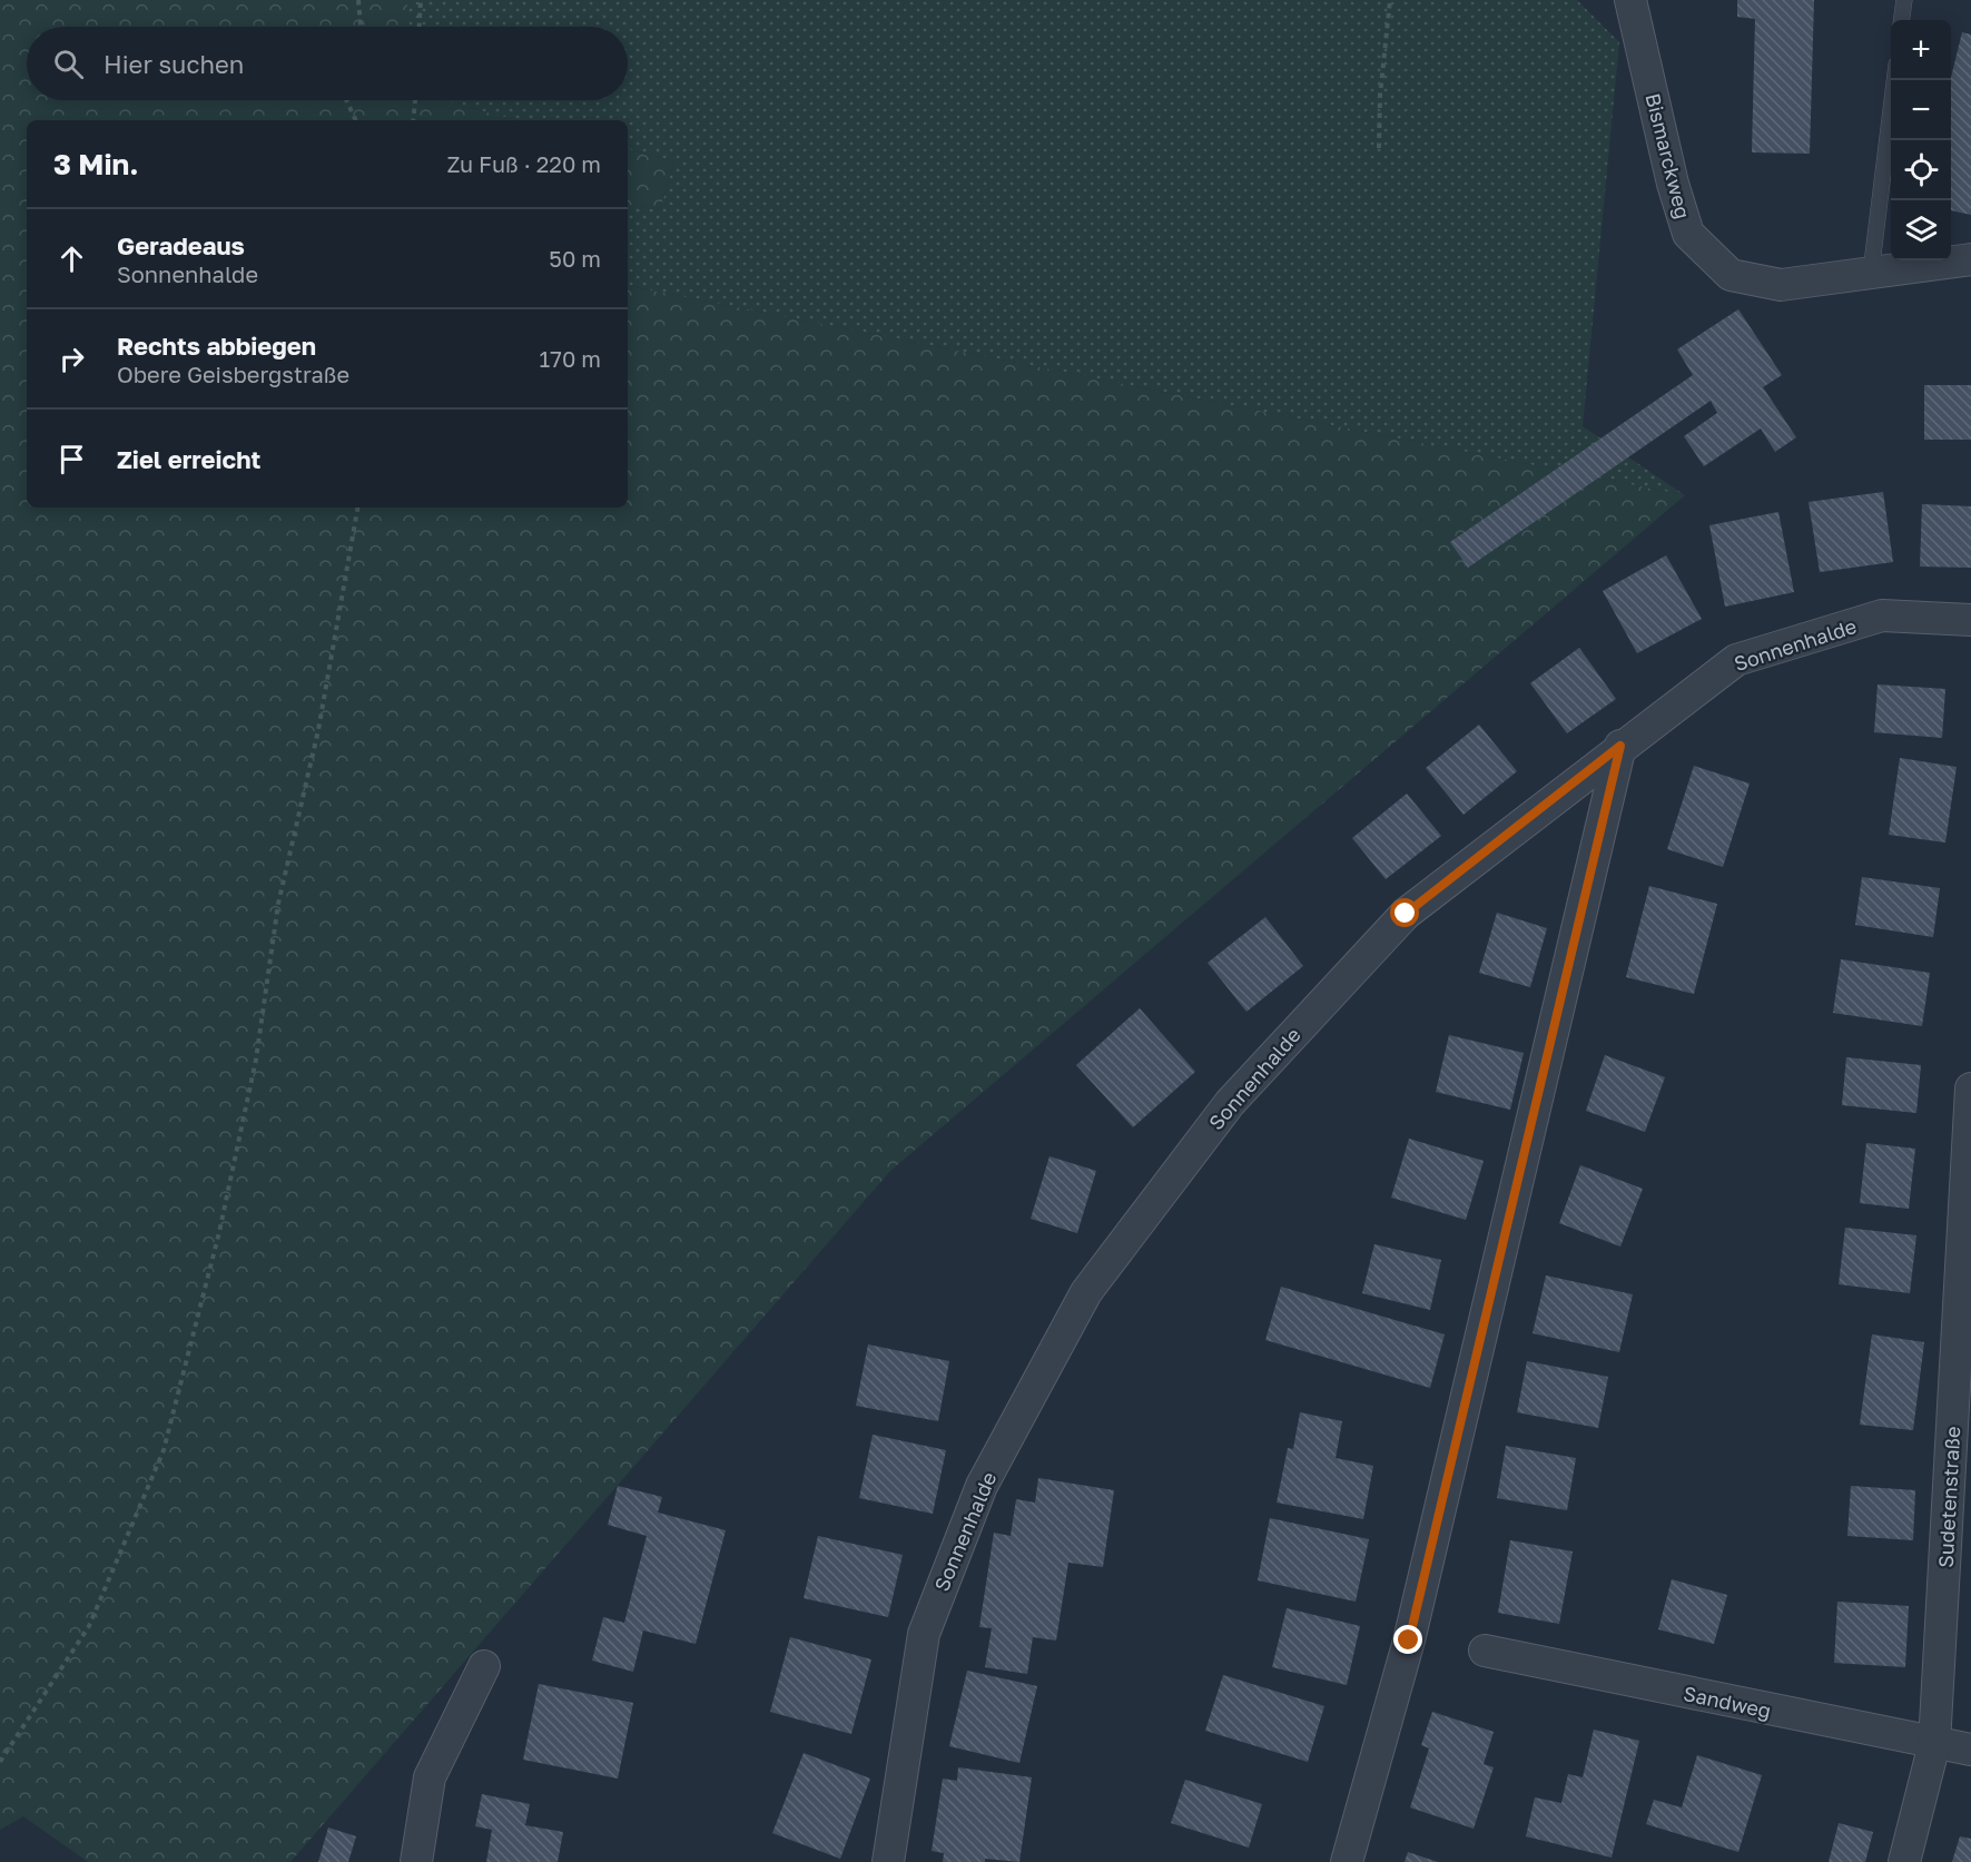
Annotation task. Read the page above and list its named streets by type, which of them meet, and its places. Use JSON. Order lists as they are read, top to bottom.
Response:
{
  "streets": {
    "street": [
      "Bismarckweg",
      "Sonnenhalde",
      "Sudetenstraße",
      "Sandweg"
    ]
  },
  "crossings": [
    ["Sudetenstraße", "Sandweg"]
  ],
  "page": {
    "map_buttons": ["+", "−"],
    "search": "Hier suchen",
    "heading": ["3 Min.", "Zu Fuß · 220 m"],
    "list": [
      ["Geradeaus", "Sonnenhalde", "50 m"],
      ["Rechts abbiegen", "Obere Geisbergstraße", "170 m"],
      "Ziel erreicht"
    ]
  }
}
